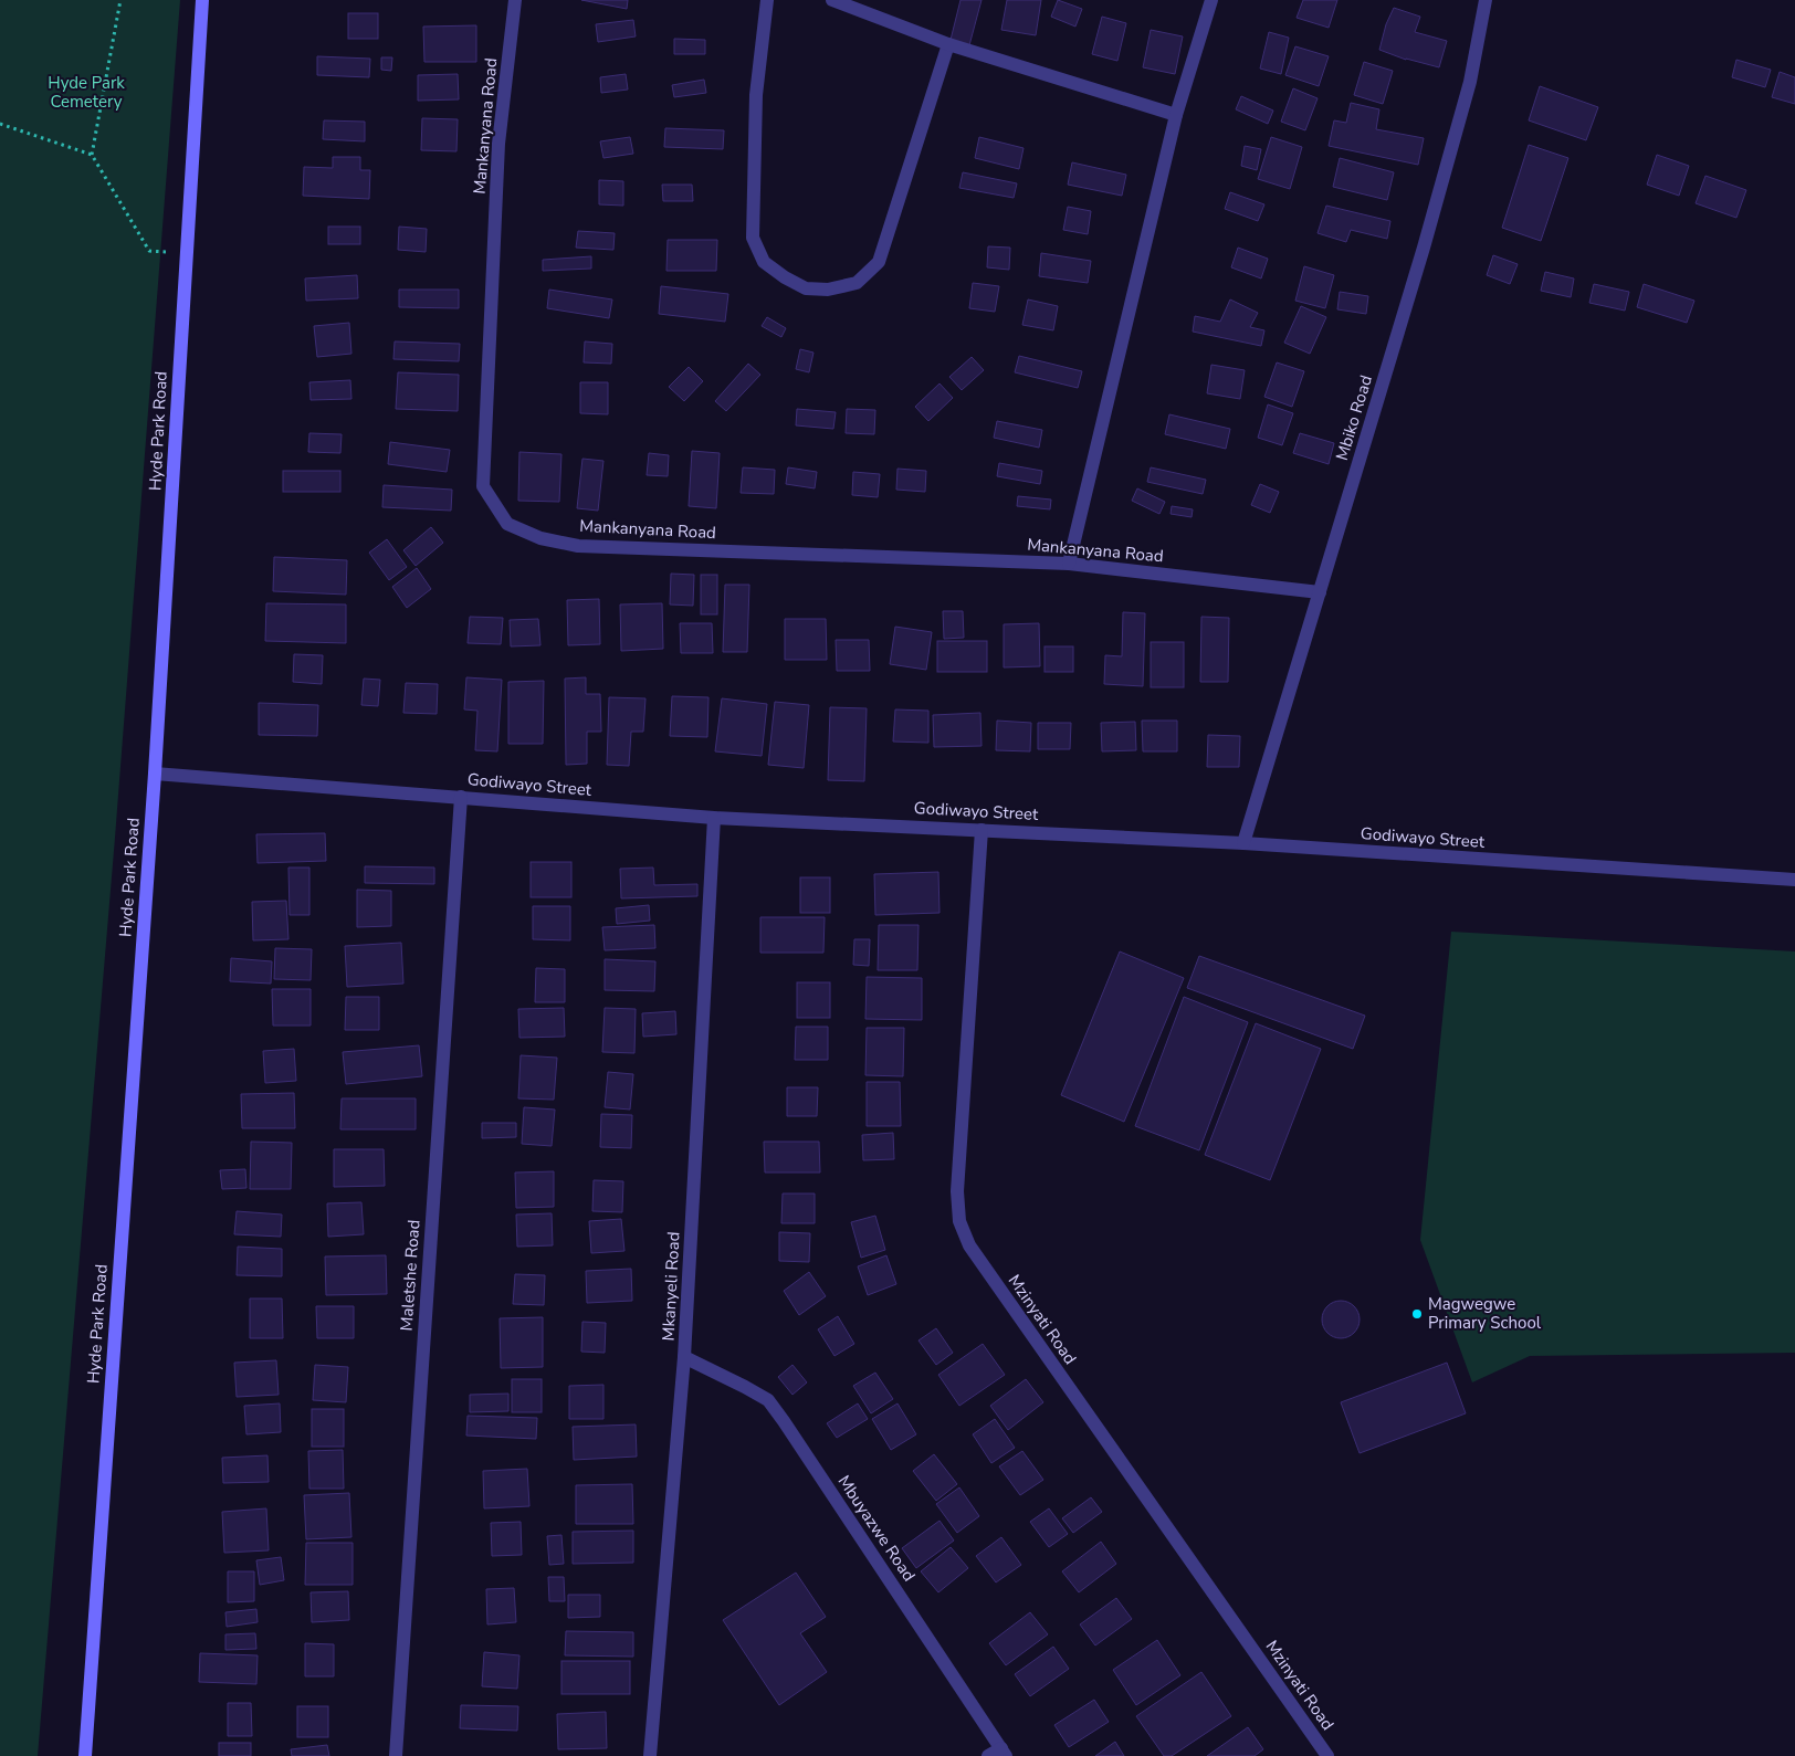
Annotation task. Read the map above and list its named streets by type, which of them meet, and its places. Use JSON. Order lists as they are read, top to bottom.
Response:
{
  "streets": {
    "street": [
      "Mankanyana Road",
      "Mbiko Road",
      "Hyde Park Road",
      "Godiwayo Street",
      "Maletshe Road",
      "Mkanyeli Road",
      "Mzinyati Road",
      "Mbuyazwe Road"
    ]
  },
  "crossings": [
    ["Mankanyana Road", "Mbiko Road"],
    ["Mbiko Road", "Godiwayo Street"],
    ["Hyde Park Road", "Godiwayo Street"],
    ["Godiwayo Street", "Maletshe Road"],
    ["Godiwayo Street", "Mkanyeli Road"],
    ["Godiwayo Street", "Mzinyati Road"],
    ["Mkanyeli Road", "Mbuyazwe Road"]
  ],
  "parks": ["Hyde Park Cemetery"],
  "places": ["Magwegwe Primary School"]
}
